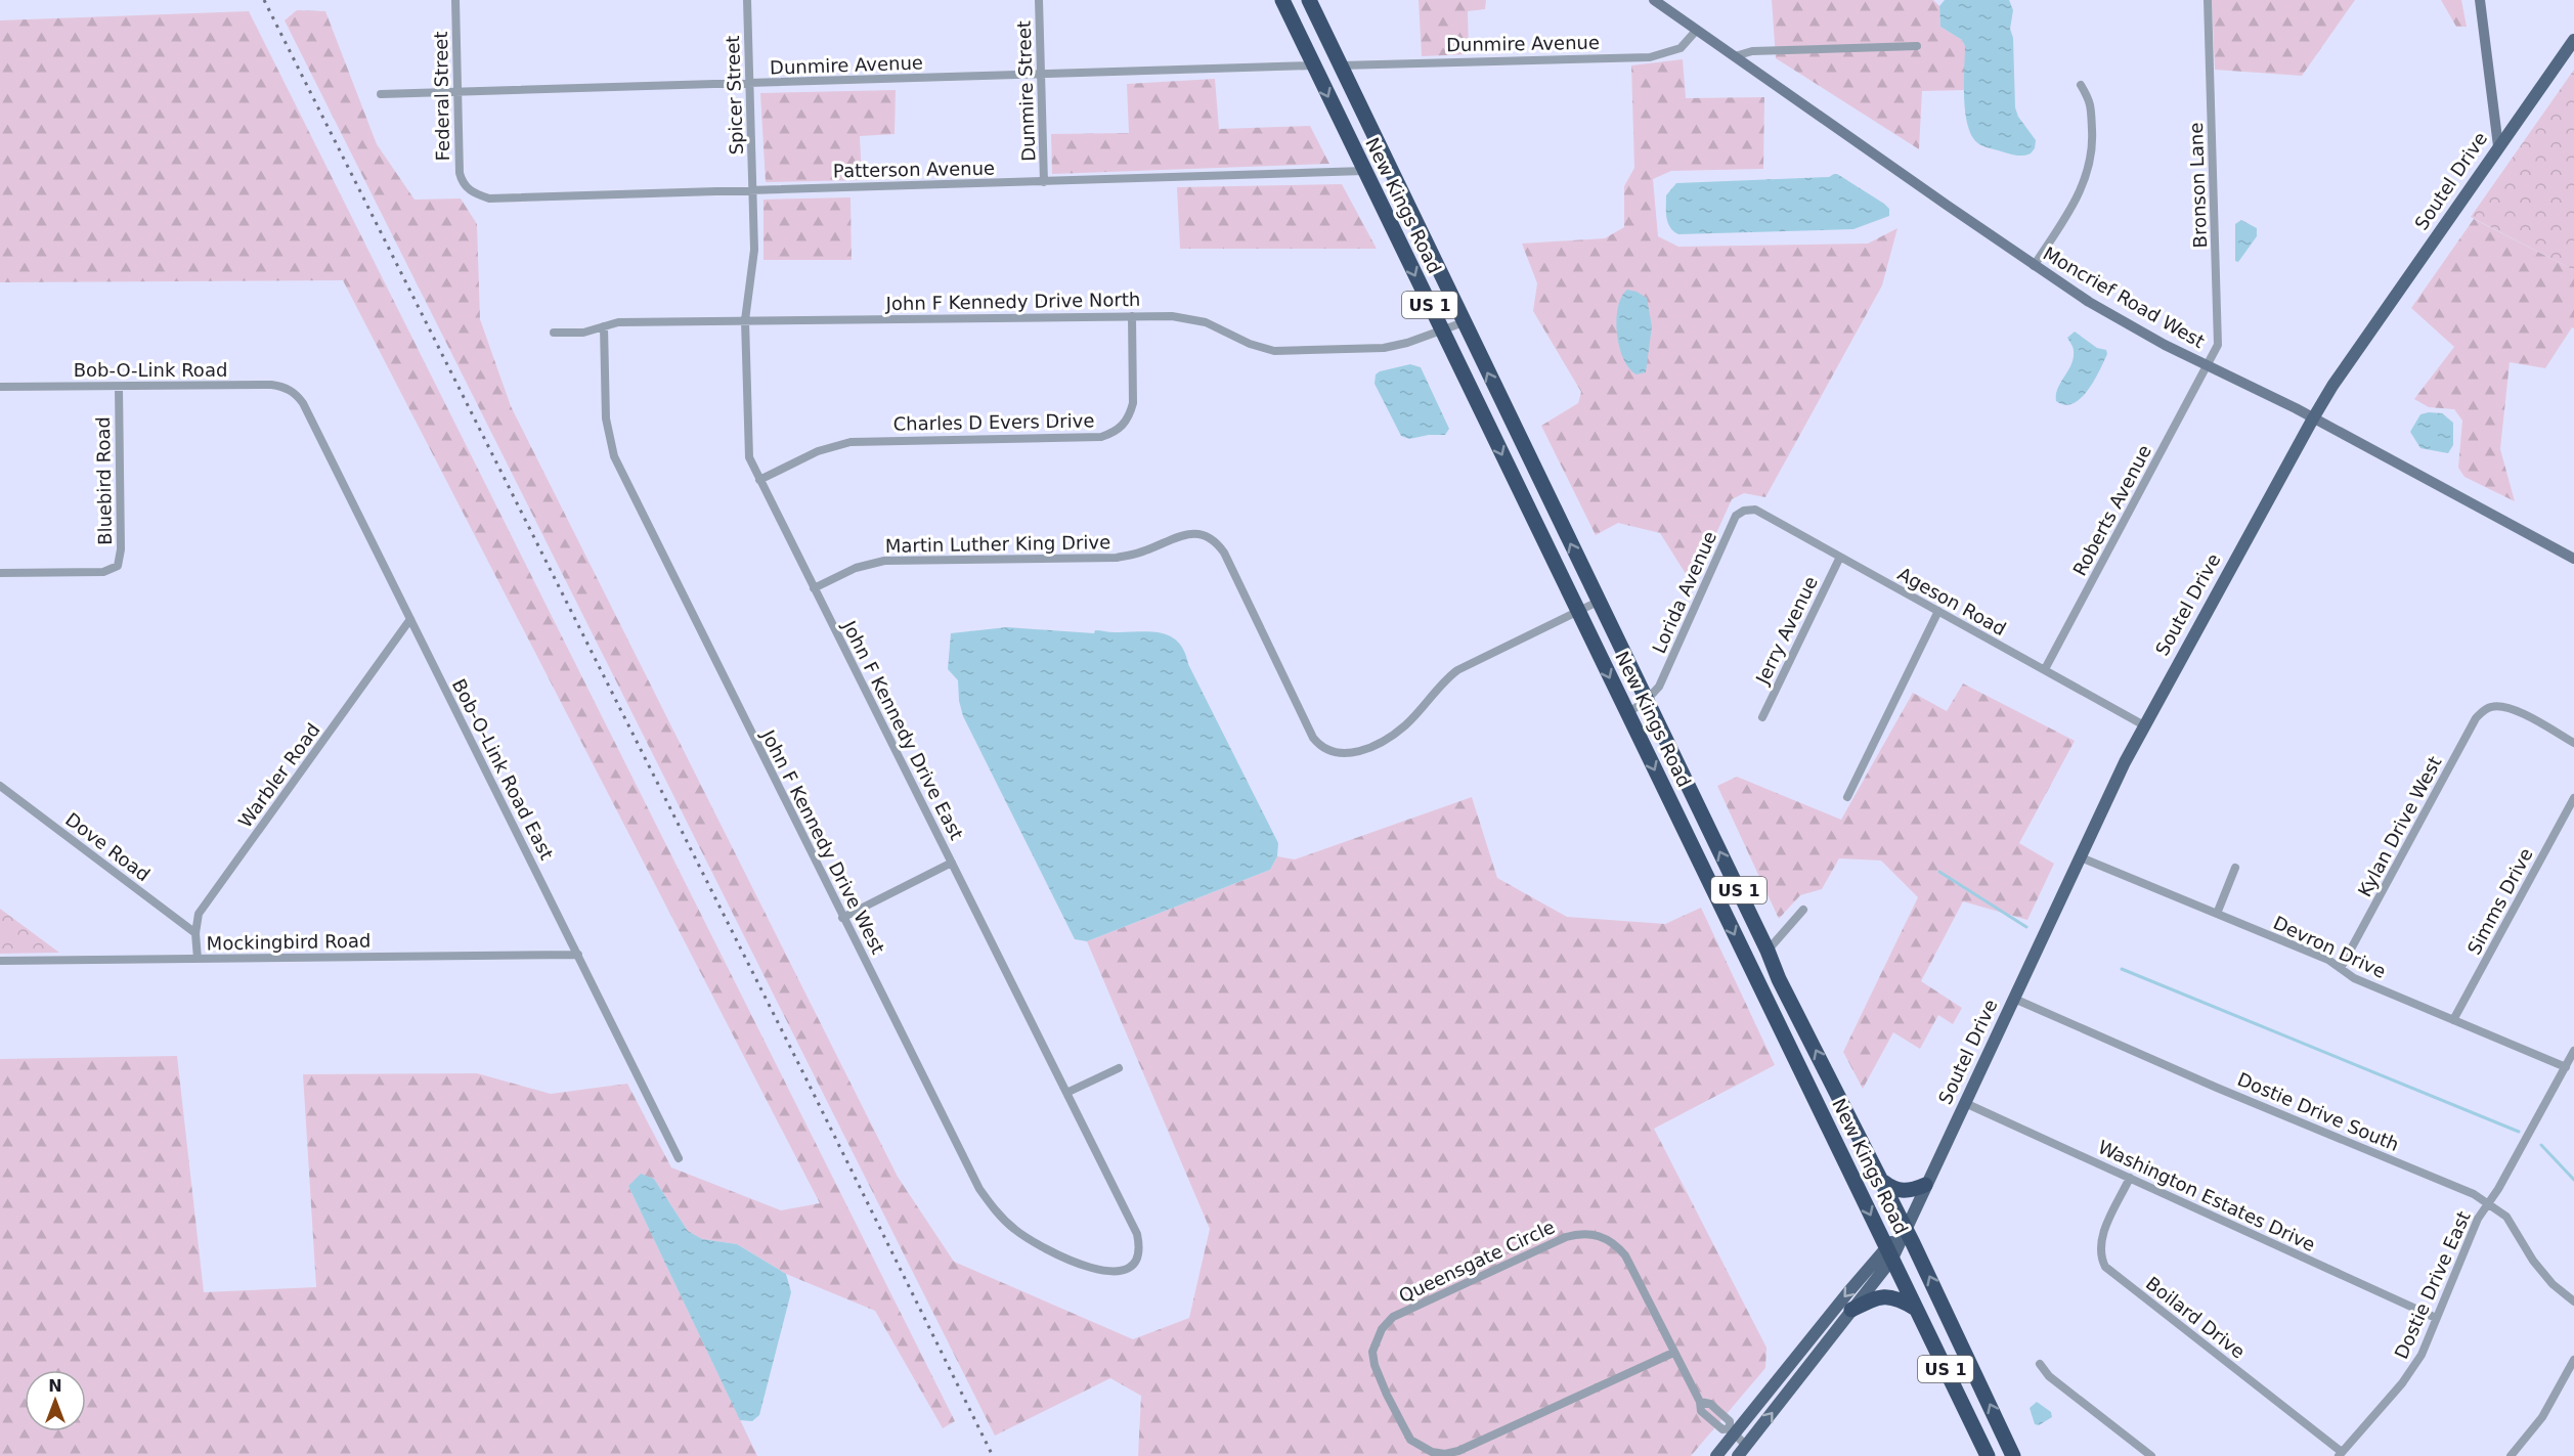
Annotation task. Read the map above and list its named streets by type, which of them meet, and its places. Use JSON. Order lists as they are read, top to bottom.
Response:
{
  "streets": {
    "highway": ["New Kings Road", "US 1"],
    "main road": ["Soutel Drive", "Moncrief Road West"],
    "street": [
      "Dunmire Avenue",
      "Dunmire Street",
      "Spicer Street",
      "Federal Street",
      "Patterson Avenue",
      "Bronson Lane",
      "John F Kennedy Drive North",
      "Bob-O-Link Road",
      "Charles D Evers Drive",
      "Bluebird Road",
      "Roberts Avenue",
      "Martin Luther King Drive",
      "Lorida Avenue",
      "Ageson Road",
      "Jerry Avenue",
      "John F Kennedy Drive East",
      "Bob-O-Link Road East",
      "Warbler Road",
      "Kylan Drive West",
      "John F Kennedy Drive West",
      "Dove Road",
      "Simms Drive",
      "Mockingbird Road",
      "Devron Drive",
      "Dostie Drive South",
      "Washington Estates Drive",
      "Queensgate Circle",
      "Dostie Drive East",
      "Boilard Drive"
    ]
  },
  "crossings": [
    ["Dunmire Avenue", "Dunmire Street"],
    ["Dunmire Avenue", "Spicer Street"],
    ["Dunmire Avenue", "Federal Street"],
    ["Dunmire Avenue", "New Kings Road"],
    ["Dunmire Avenue", "Moncrief Road West"],
    ["Dunmire Street", "Patterson Avenue"],
    ["Spicer Street", "Patterson Avenue"],
    ["Spicer Street", "John F Kennedy Drive East"],
    ["Federal Street", "Patterson Avenue"],
    ["Patterson Avenue", "New Kings Road"],
    ["Patterson Avenue", "John F Kennedy Drive East"],
    ["Soutel Drive", "New Kings Road"],
    ["Soutel Drive", "Moncrief Road West"],
    ["Soutel Drive", "Ageson Road"],
    ["Soutel Drive", "Devron Drive"],
    ["Soutel Drive", "Dostie Drive South"],
    ["Soutel Drive", "Washington Estates Drive"],
    ["Soutel Drive", "Queensgate Circle"],
    ["Bronson Lane", "Moncrief Road West"],
    ["Bronson Lane", "Roberts Avenue"],
    ["New Kings Road", "John F Kennedy Drive North"],
    ["New Kings Road", "Martin Luther King Drive"],
    ["New Kings Road", "Lorida Avenue"],
    ["Moncrief Road West", "Roberts Avenue"],
    ["John F Kennedy Drive North", "Charles D Evers Drive"],
    ["John F Kennedy Drive North", "John F Kennedy Drive East"],
    ["John F Kennedy Drive North", "John F Kennedy Drive West"],
    ["Bob-O-Link Road", "Bluebird Road"],
    ["Bob-O-Link Road", "Bob-O-Link Road East"],
    ["Charles D Evers Drive", "John F Kennedy Drive East"],
    ["Roberts Avenue", "Ageson Road"],
    ["Martin Luther King Drive", "John F Kennedy Drive East"],
    ["Lorida Avenue", "Ageson Road"],
    ["Ageson Road", "Jerry Avenue"],
    ["John F Kennedy Drive East", "John F Kennedy Drive West"],
    ["Bob-O-Link Road East", "Warbler Road"],
    ["Bob-O-Link Road East", "Mockingbird Road"],
    ["Warbler Road", "Dove Road"],
    ["Warbler Road", "Mockingbird Road"],
    ["Kylan Drive West", "Devron Drive"],
    ["Simms Drive", "Devron Drive"],
    ["Devron Drive", "Dostie Drive East"],
    ["Dostie Drive South", "Dostie Drive East"],
    ["Washington Estates Drive", "Dostie Drive East"],
    ["Washington Estates Drive", "Boilard Drive"],
    ["Dostie Drive East", "Boilard Drive"]
  ],
  "north": "top"
}
